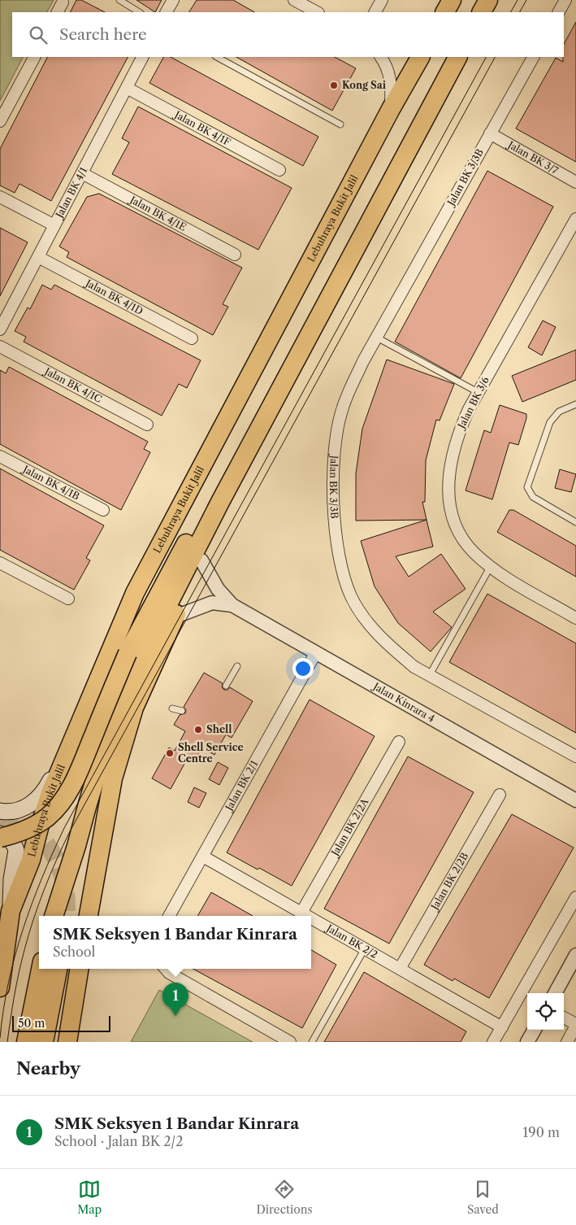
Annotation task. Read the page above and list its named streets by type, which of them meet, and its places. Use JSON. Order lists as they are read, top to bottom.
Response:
{
  "streets": {
    "highway": ["Lebuhraya Bukit Jalil"],
    "street": [
      "Jalan BK 4/1F",
      "Jalan BK 3/7",
      "Jalan BK 3/3B",
      "Jalan BK 4/1",
      "Jalan BK 4/1E",
      "Jalan BK 4/1D",
      "Jalan BK 4/1C",
      "Jalan BK 3/6",
      "Jalan BK 4/1B",
      "Jalan Kinrara 4",
      "Jalan BK 2/1",
      "Jalan BK 2/2A",
      "Jalan BK 2/2B",
      "Jalan BK 2/2"
    ]
  },
  "crossings": [
    ["Jalan BK 4/1F", "Jalan BK 4/1"],
    ["Jalan BK 3/7", "Jalan BK 3/3B"],
    ["Jalan BK 4/1", "Jalan BK 4/1E"],
    ["Jalan BK 4/1", "Jalan BK 4/1D"],
    ["Jalan Kinrara 4", "Jalan BK 2/1"],
    ["Jalan BK 2/1", "Jalan BK 2/2"],
    ["Jalan BK 2/2A", "Jalan BK 2/2"],
    ["Jalan BK 2/2B", "Jalan BK 2/2"]
  ],
  "places": ["Kong Sai", "Shell", "Shell Service Centre"],
  "scale_bar": "50 m",
  "page": {
    "search": "Search here",
    "popup": ["SMK Seksyen 1 Bandar Kinrara", "School"],
    "pins": "1",
    "scale": "50 m",
    "heading": "Nearby",
    "list": [
      {
        "mark": "1",
        "name": "SMK Seksyen 1 Bandar Kinrara",
        "note": "School · Jalan BK 2/2",
        "value": "190 m"
      }
    ],
    "nav": ["Map", "Directions", "Saved"]
  }
}
